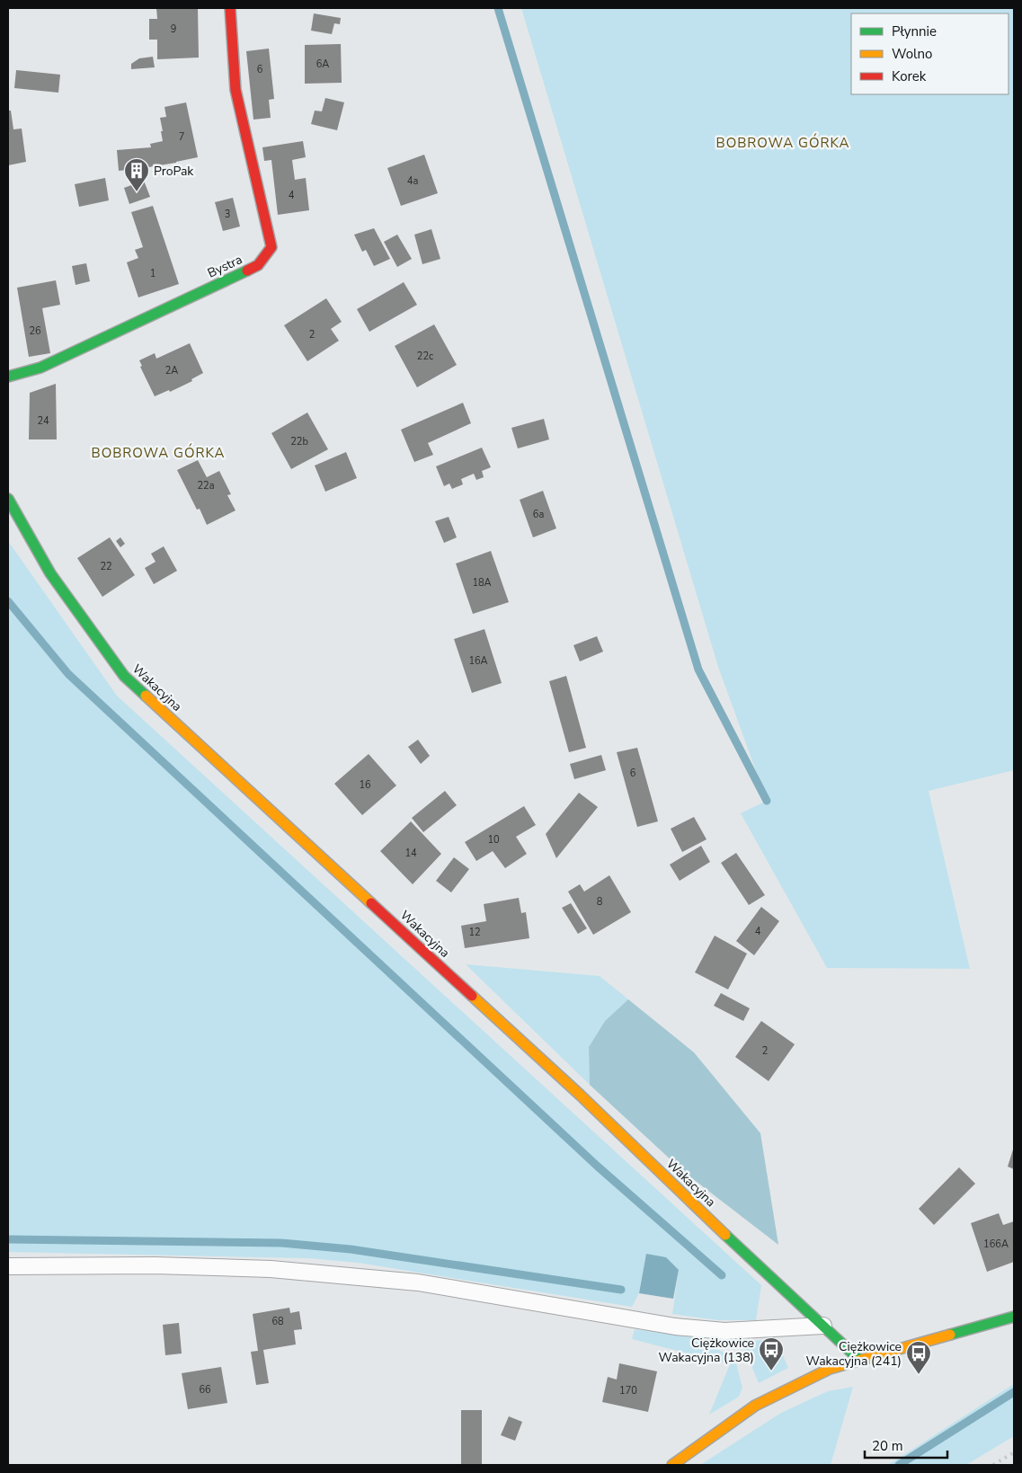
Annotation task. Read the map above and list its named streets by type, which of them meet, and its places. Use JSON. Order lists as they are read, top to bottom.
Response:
{
  "streets": {
    "street": ["Bystra", "Wakacyjna"]
  },
  "districts": ["BOBROWA GÓRKA", "BOBROWA GÓRKA"],
  "places": {
    "building": ["ProPak"],
    "bus stop": ["Ciężkowice Wakacyjna (138)", "Ciężkowice Wakacyjna (241)"]
  },
  "house_numbers": [
    "9",
    "6A",
    "6",
    "7",
    "4a",
    "4",
    "3",
    "1",
    "26",
    "2",
    "22c",
    "2A",
    "24",
    "22b",
    "22a",
    "6a",
    "22",
    "18A",
    "16A",
    "6",
    "16",
    "10",
    "14",
    "8",
    "4",
    "12",
    "2",
    "166A",
    "68",
    "66",
    "170"
  ],
  "legend": ["Płynnie", "Wolno", "Korek"],
  "scale_bar": "20 m"
}
